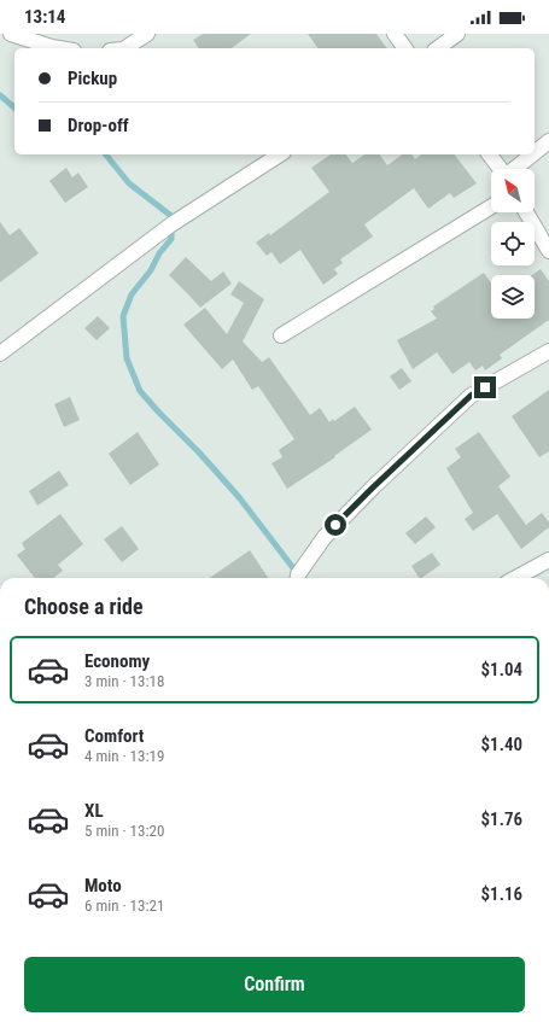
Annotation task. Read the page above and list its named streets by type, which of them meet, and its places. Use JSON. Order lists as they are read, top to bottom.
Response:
{
  "north": "top left",
  "page": {
    "status": "13:14",
    "banner": ["Pickup", "Drop-off"],
    "heading": "Choose a ride",
    "list": [
      {
        "name": "Economy",
        "note": "3 min · 13:18",
        "value": "$1.04"
      },
      {
        "name": "Comfort",
        "note": "4 min · 13:19",
        "value": "$1.40"
      },
      {
        "name": "XL",
        "note": "5 min · 13:20",
        "value": "$1.76"
      },
      {
        "name": "Moto",
        "note": "6 min · 13:21",
        "value": "$1.16"
      }
    ],
    "buttons": "Confirm"
  }
}
